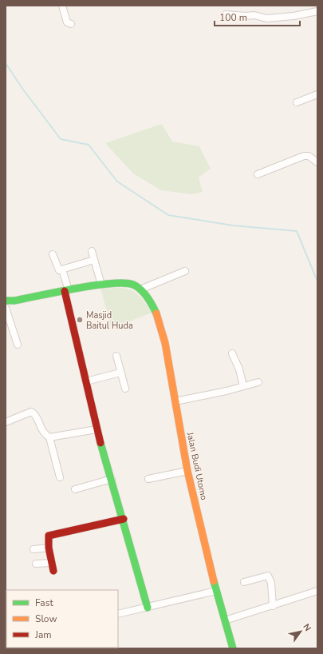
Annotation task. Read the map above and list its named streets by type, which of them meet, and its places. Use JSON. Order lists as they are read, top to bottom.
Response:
{
  "streets": {
    "street": ["Jalan Budi Utomo"]
  },
  "places": ["Masjid Baitul Huda"],
  "legend": ["Fast", "Slow", "Jam"],
  "scale_bar": "100 m",
  "north": "top right"
}
